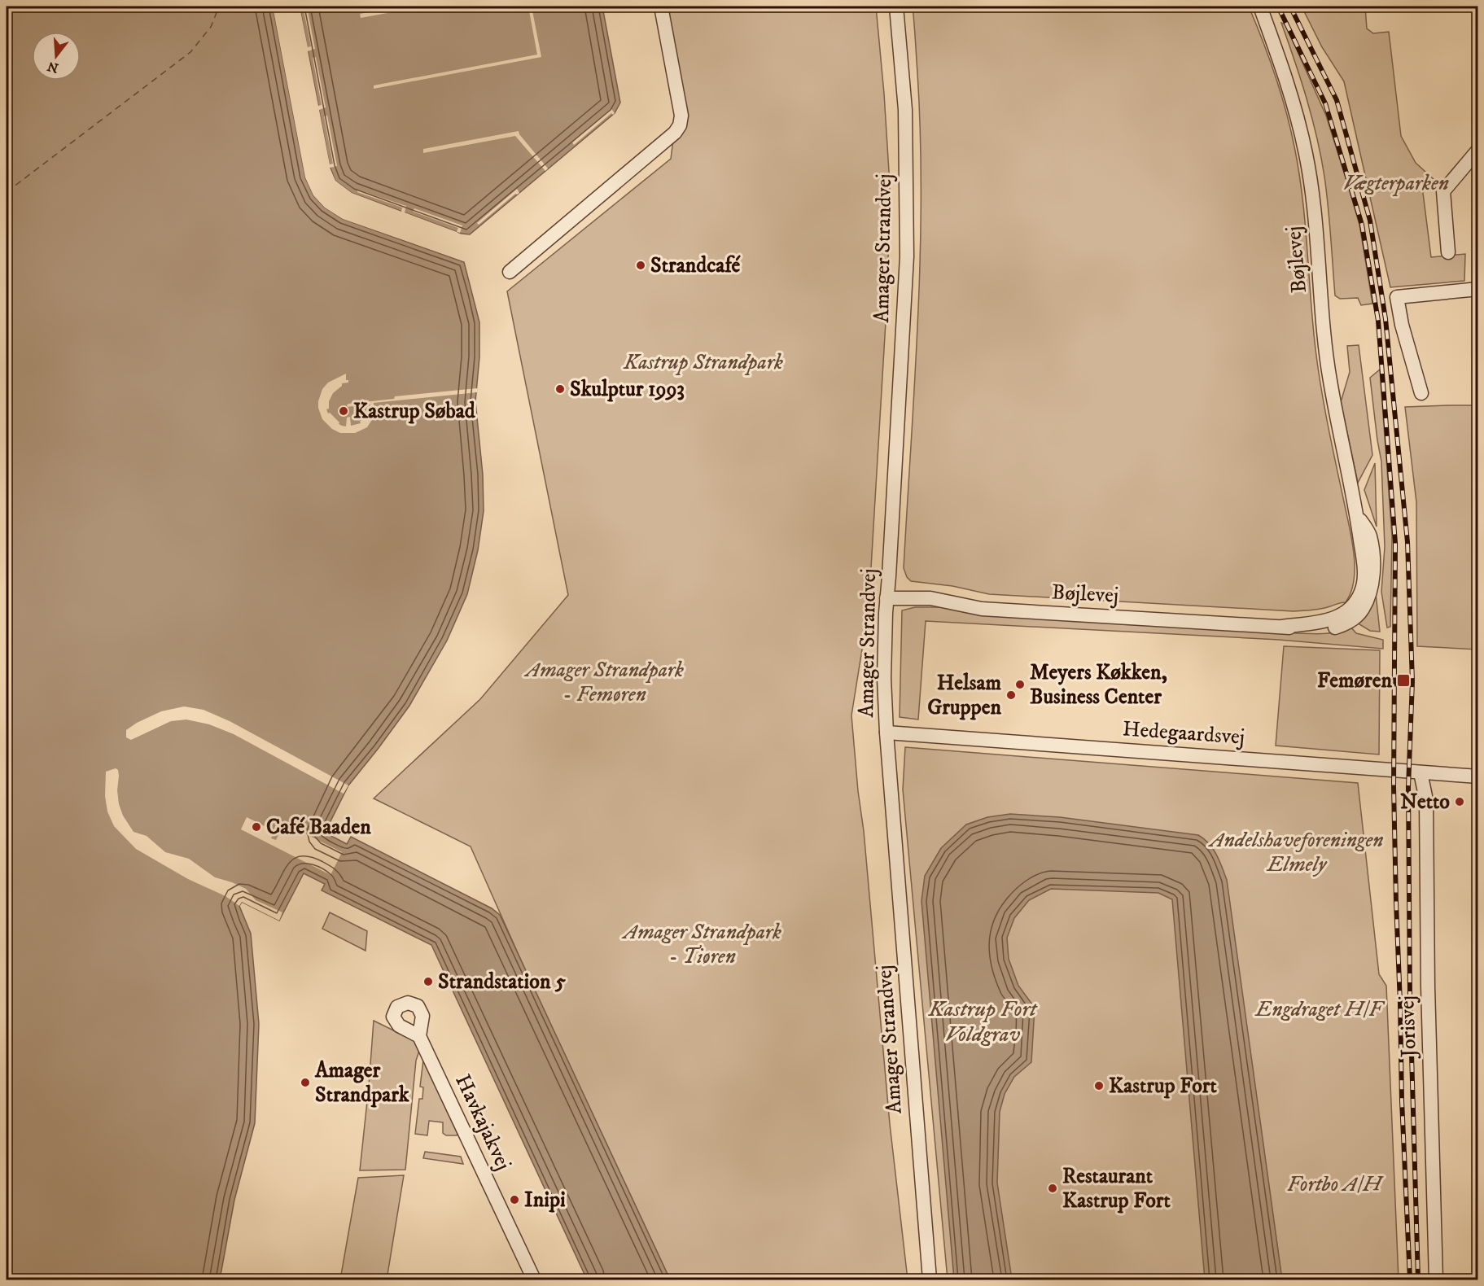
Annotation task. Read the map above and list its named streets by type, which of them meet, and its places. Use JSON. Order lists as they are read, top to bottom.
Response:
{
  "streets": {
    "street": [
      "Amager Strandvej",
      "Bøjlevej",
      "Hedegaardsvej",
      "Jorisvej",
      "Havkajakvej"
    ]
  },
  "crossings": [
    ["Amager Strandvej", "Bøjlevej"],
    ["Amager Strandvej", "Hedegaardsvej"],
    ["Hedegaardsvej", "Jorisvej"]
  ],
  "water": ["Kastrup Fort Voldgrav"],
  "parks": [
    "Vægterparken",
    "Kastrup Strandpark",
    "Amager Strandpark - Femøren",
    "Andelshaveforeningen Elmely",
    "Amager Strandpark - Tiøren",
    "Engdraget H/F",
    "Fortbo A/H"
  ],
  "places": {
    "other": [
      "Strandcafé",
      "Skulptur 1993",
      "Kastrup Søbad",
      "Meyers Køkken, Business Center",
      "Helsam Gruppen",
      "Netto",
      "Café Baaden",
      "Strandstation 5",
      "Amager Strandpark",
      "Kastrup Fort",
      "Restaurant Kastrup Fort",
      "Inipi"
    ],
    "transit": ["Femøren"]
  },
  "north": "bottom"
}
